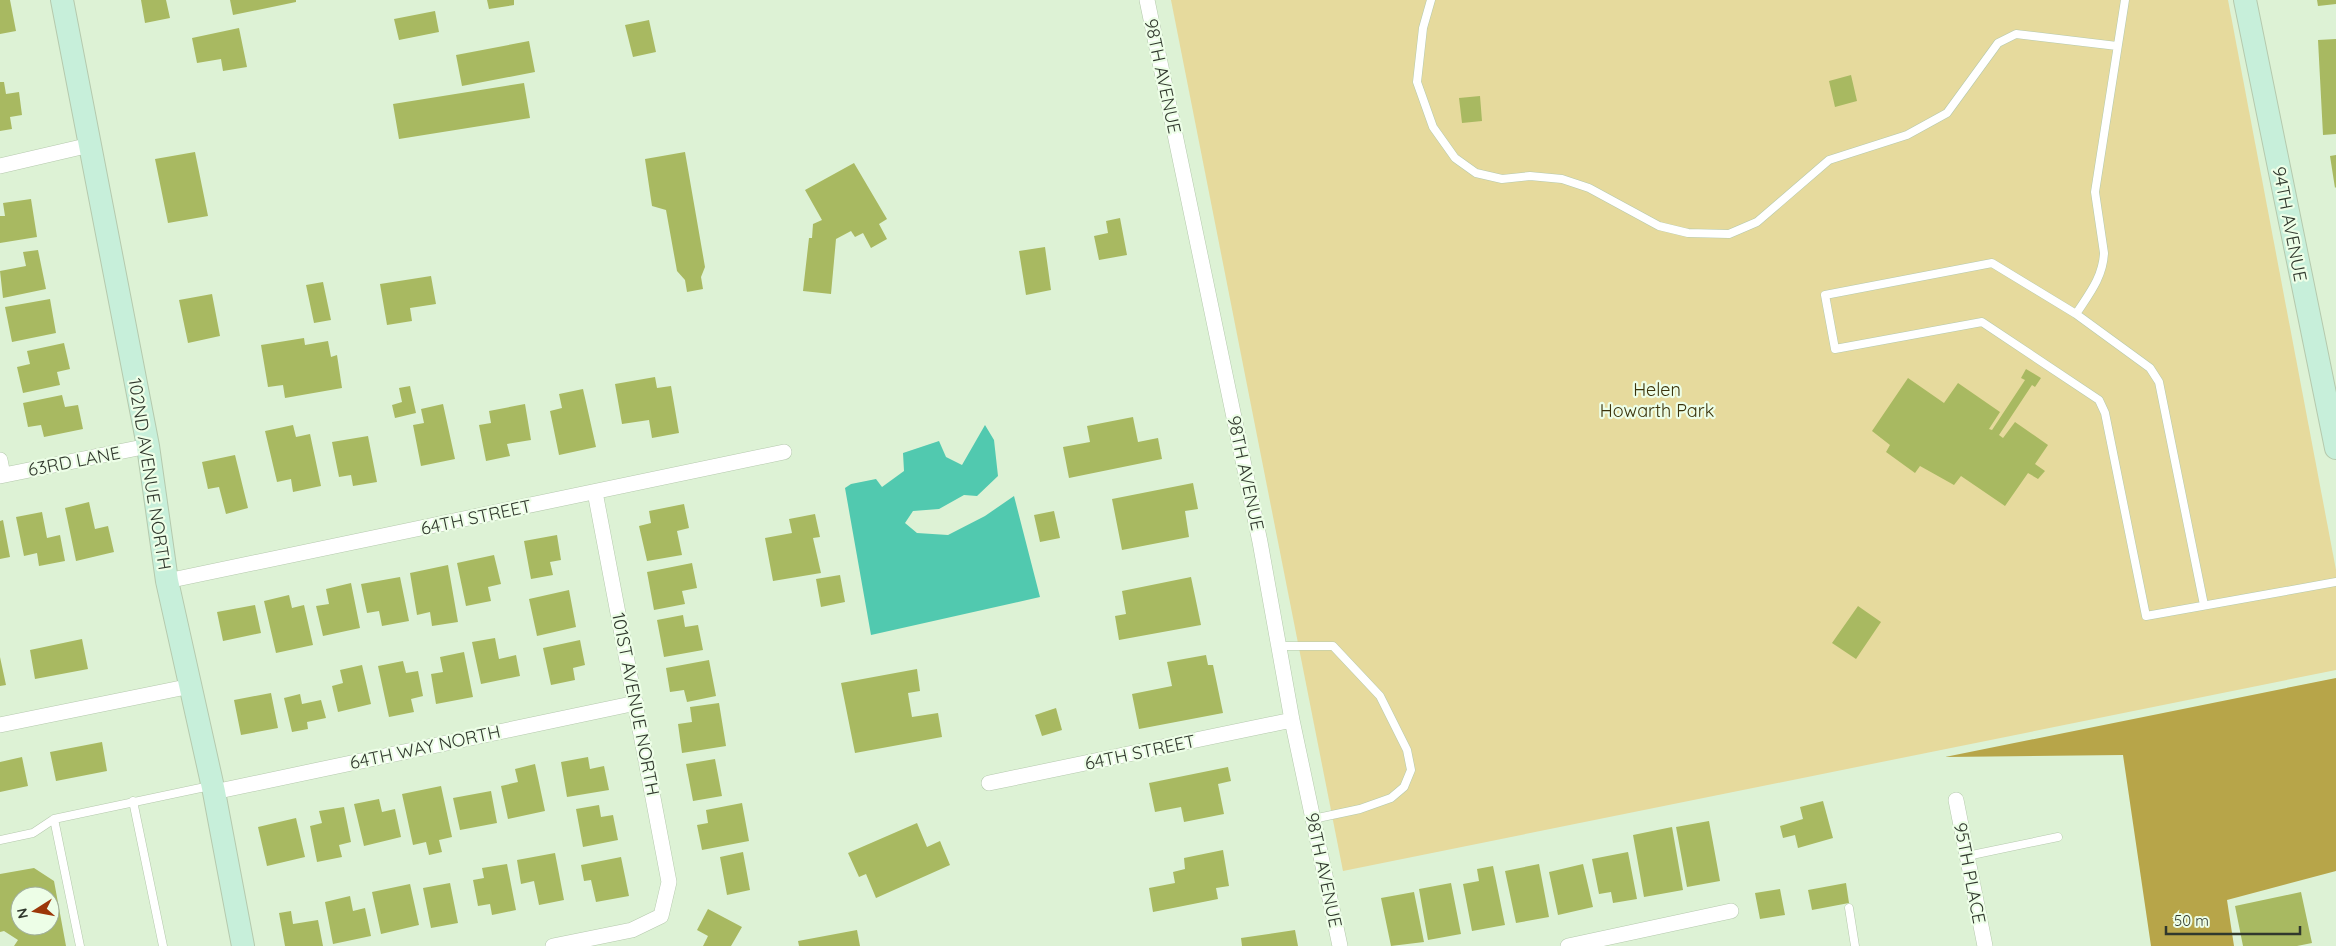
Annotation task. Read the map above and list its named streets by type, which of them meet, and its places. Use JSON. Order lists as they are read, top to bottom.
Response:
{
  "streets": {
    "street": [
      "98TH AVENUE",
      "94TH AVENUE",
      "63RD LANE",
      "102ND AVENUE NORTH",
      "64TH STREET",
      "101ST AVENUE NORTH",
      "64TH WAY NORTH",
      "95TH PLACE"
    ]
  },
  "crossings": [
    ["98TH AVENUE", "64TH STREET"],
    ["63RD LANE", "102ND AVENUE NORTH"],
    ["102ND AVENUE NORTH", "64TH STREET"],
    ["102ND AVENUE NORTH", "64TH WAY NORTH"],
    ["64TH STREET", "101ST AVENUE NORTH"],
    ["101ST AVENUE NORTH", "64TH WAY NORTH"]
  ],
  "parks": ["Helen Howarth Park"],
  "scale_bar": "50 m",
  "north": "left"
}
